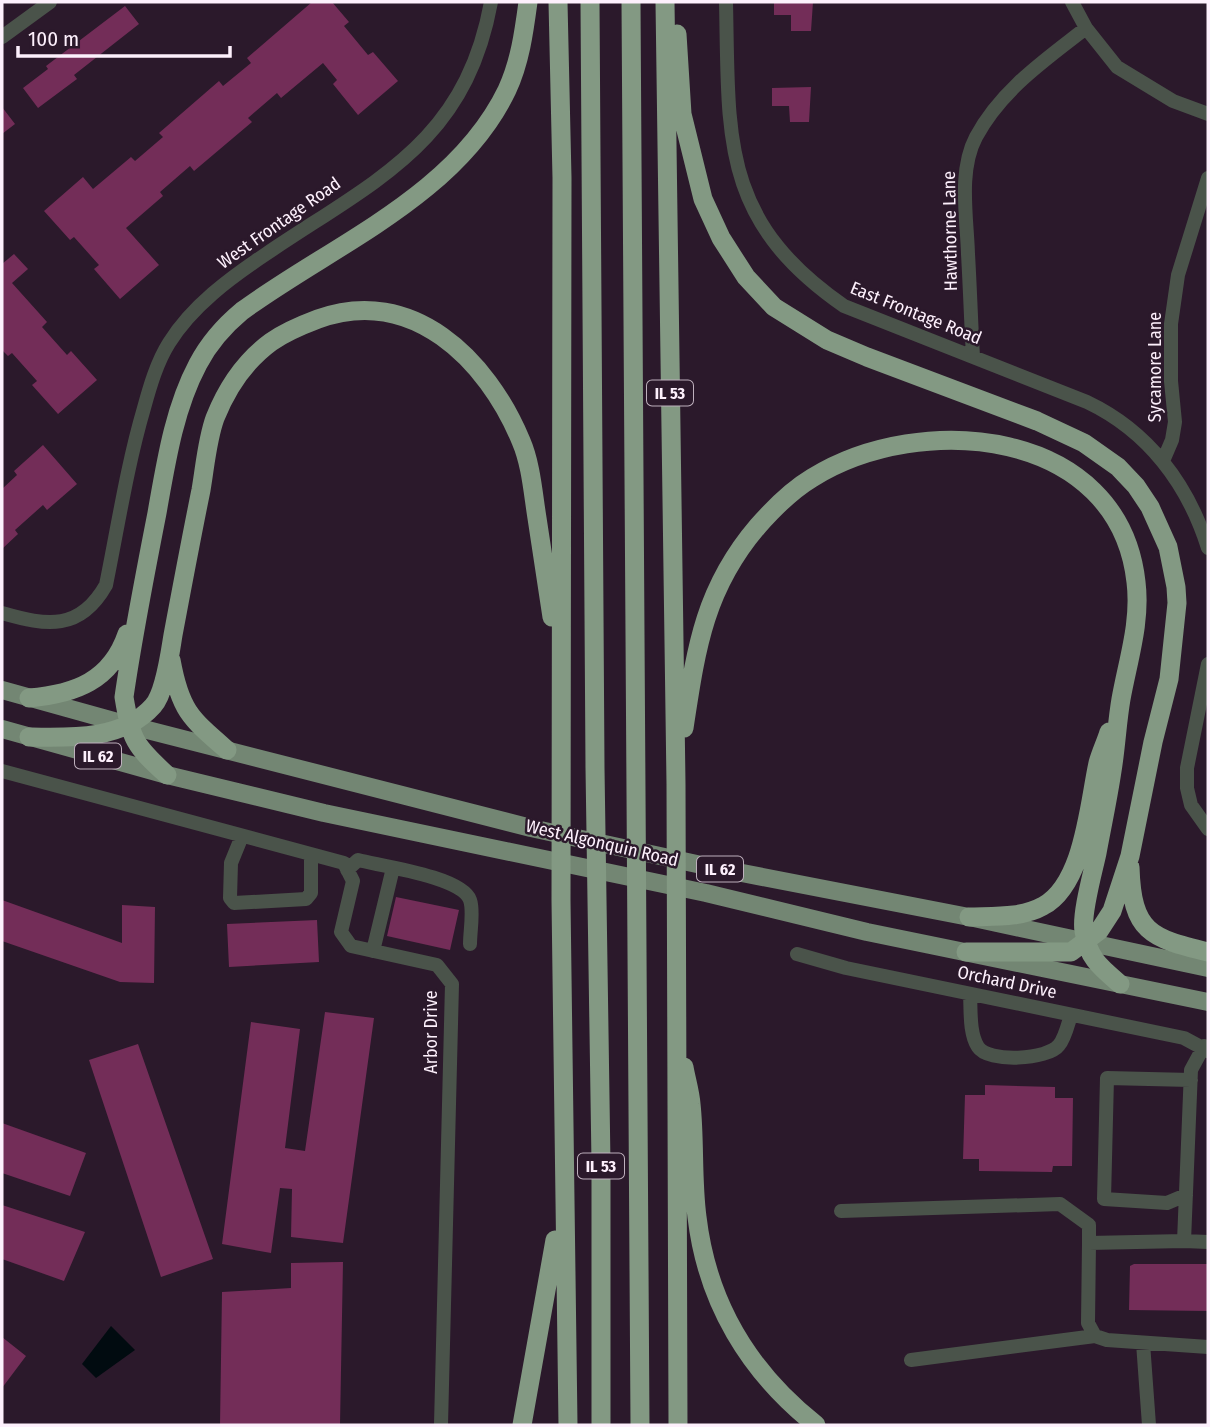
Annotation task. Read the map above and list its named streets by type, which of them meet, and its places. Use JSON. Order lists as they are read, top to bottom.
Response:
{
  "streets": {
    "highway": ["IL 53"],
    "main road": ["IL 62", "West Algonquin Road"],
    "street": [
      "West Frontage Road",
      "Hawthorne Lane",
      "East Frontage Road",
      "Sycamore Lane",
      "Orchard Drive",
      "Arbor Drive"
    ]
  },
  "crossings": [
    ["Hawthorne Lane", "East Frontage Road"],
    ["East Frontage Road", "Sycamore Lane"]
  ],
  "scale_bar": "100 m"
}
